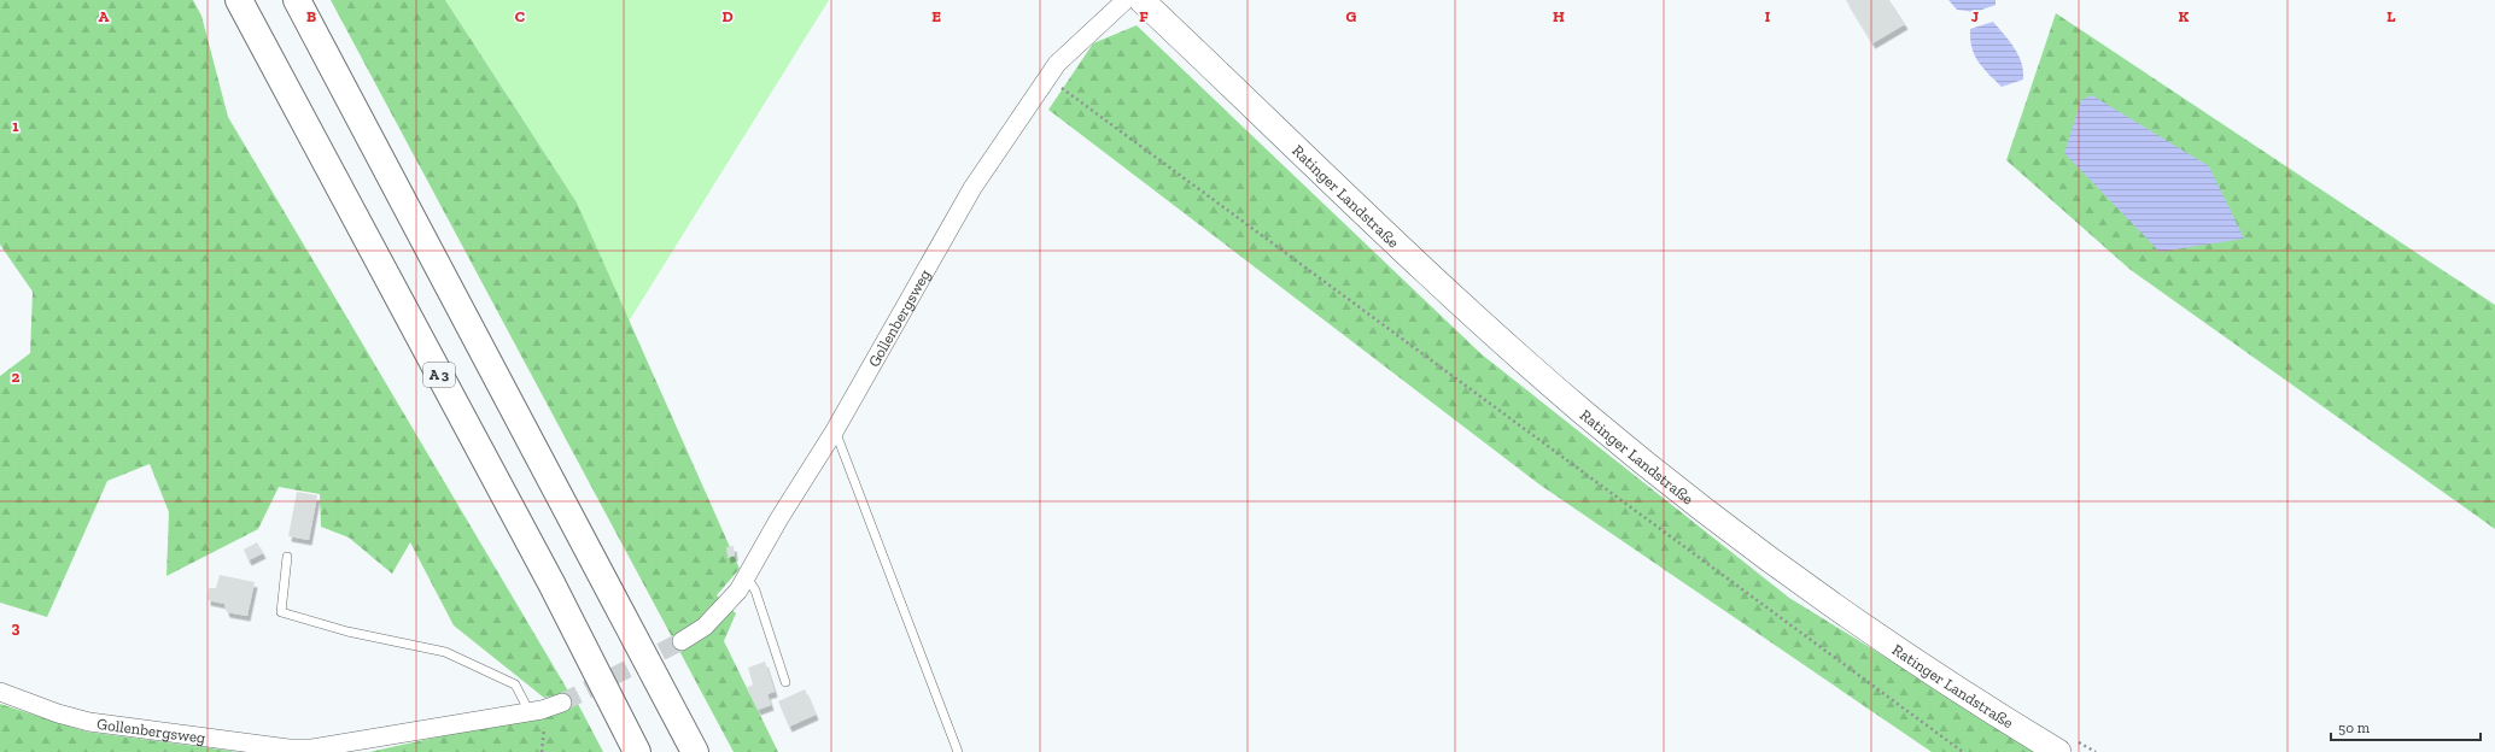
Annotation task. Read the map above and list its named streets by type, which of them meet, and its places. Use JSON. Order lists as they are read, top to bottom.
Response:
{
  "streets": {
    "highway": ["A 3"],
    "main road": ["Ratinger Landstraße"],
    "street": ["Gollenbergsweg"]
  },
  "scale_bar": "50 m",
  "grid": {
    "columns": [
      "A",
      "B",
      "C",
      "D",
      "E",
      "F",
      "G",
      "H",
      "I",
      "J",
      "K",
      "L"
    ],
    "rows": ["1", "2", "3"]
  }
}
